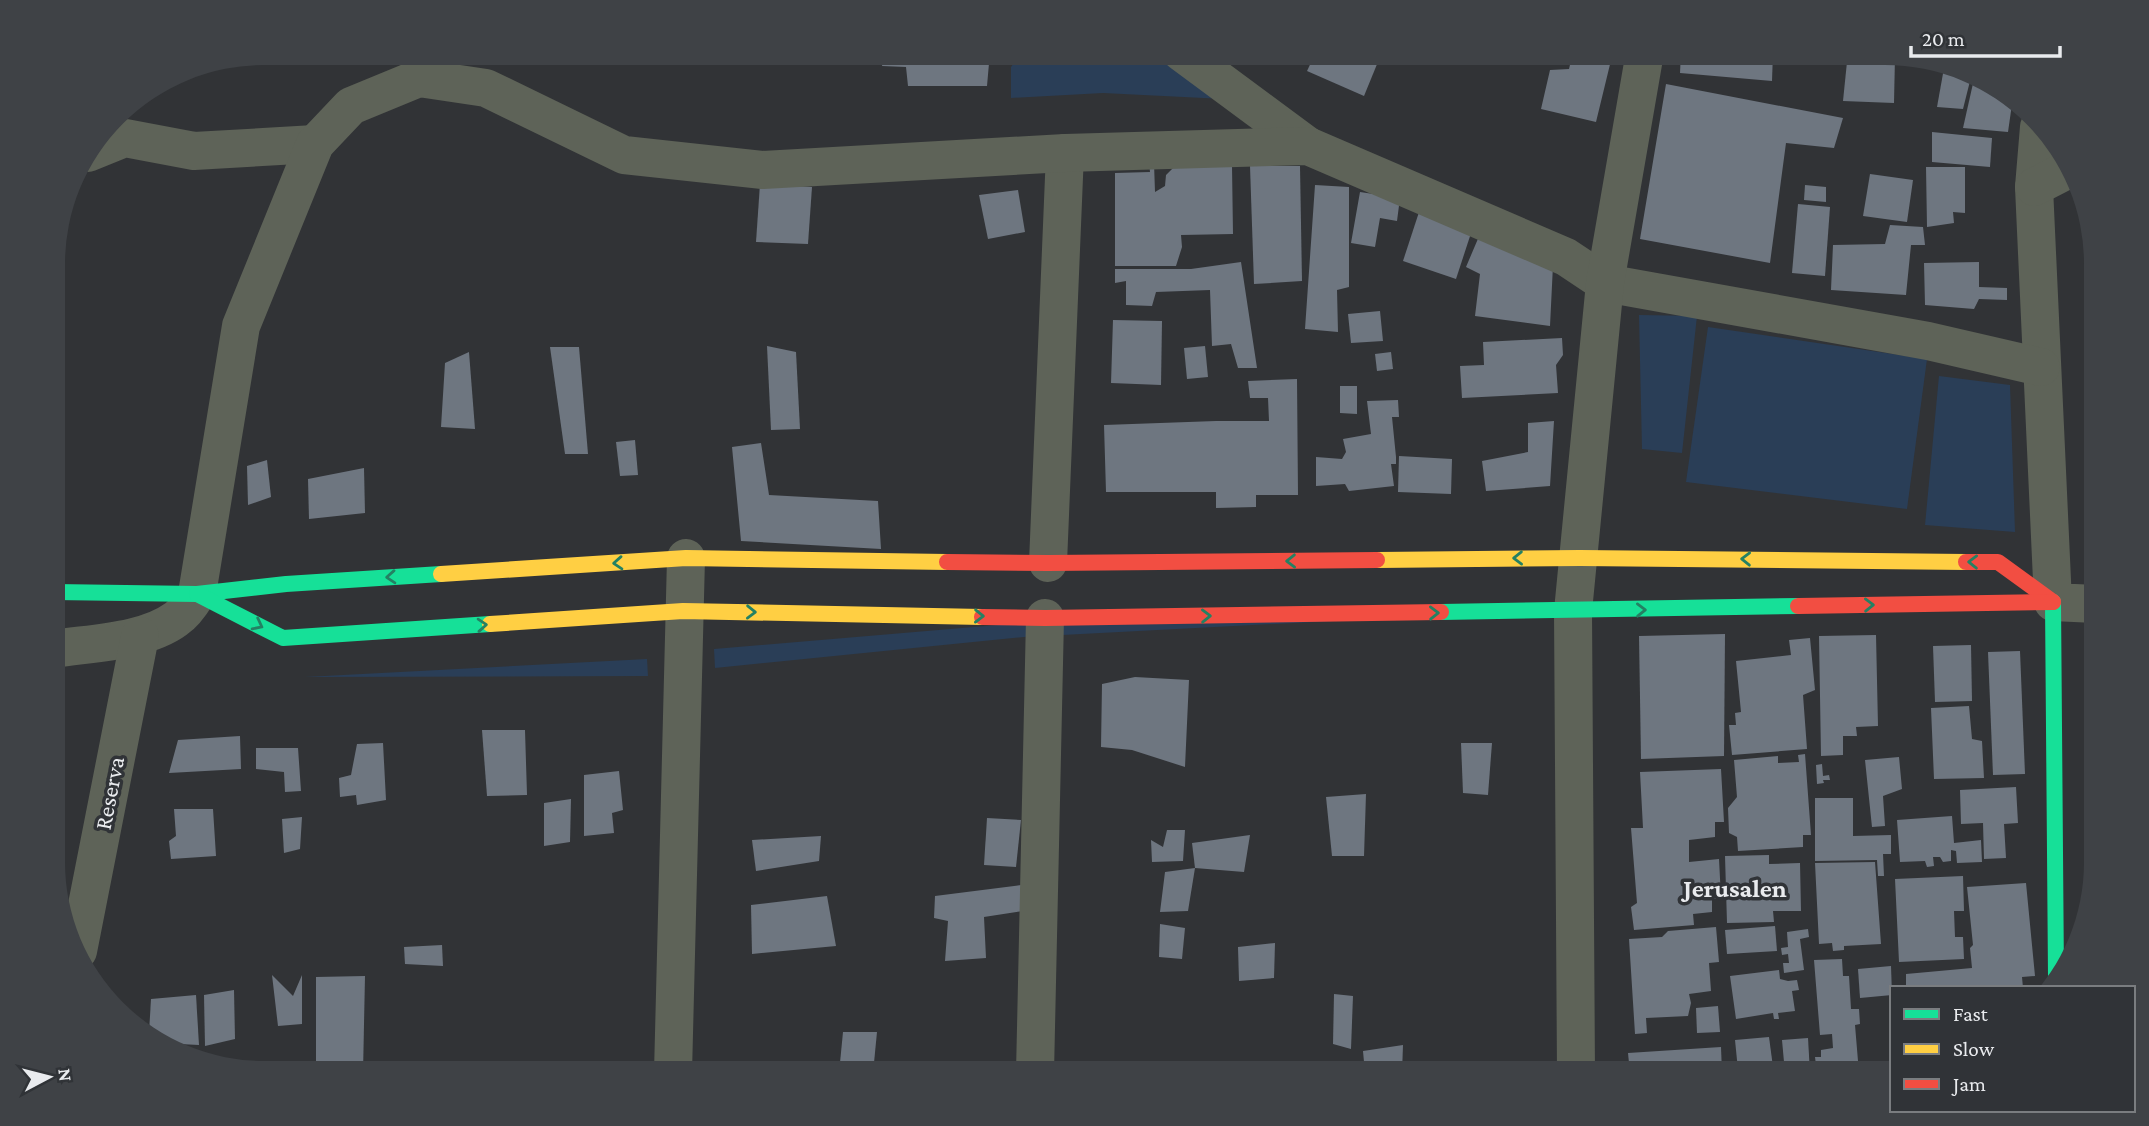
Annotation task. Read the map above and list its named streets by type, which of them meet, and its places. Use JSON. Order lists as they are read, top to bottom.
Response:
{
  "streets": {
    "street": ["Reserva"]
  },
  "districts": ["Jerusalen"],
  "legend": ["Fast", "Slow", "Jam"],
  "scale_bar": "20 m",
  "north": "right"
}
